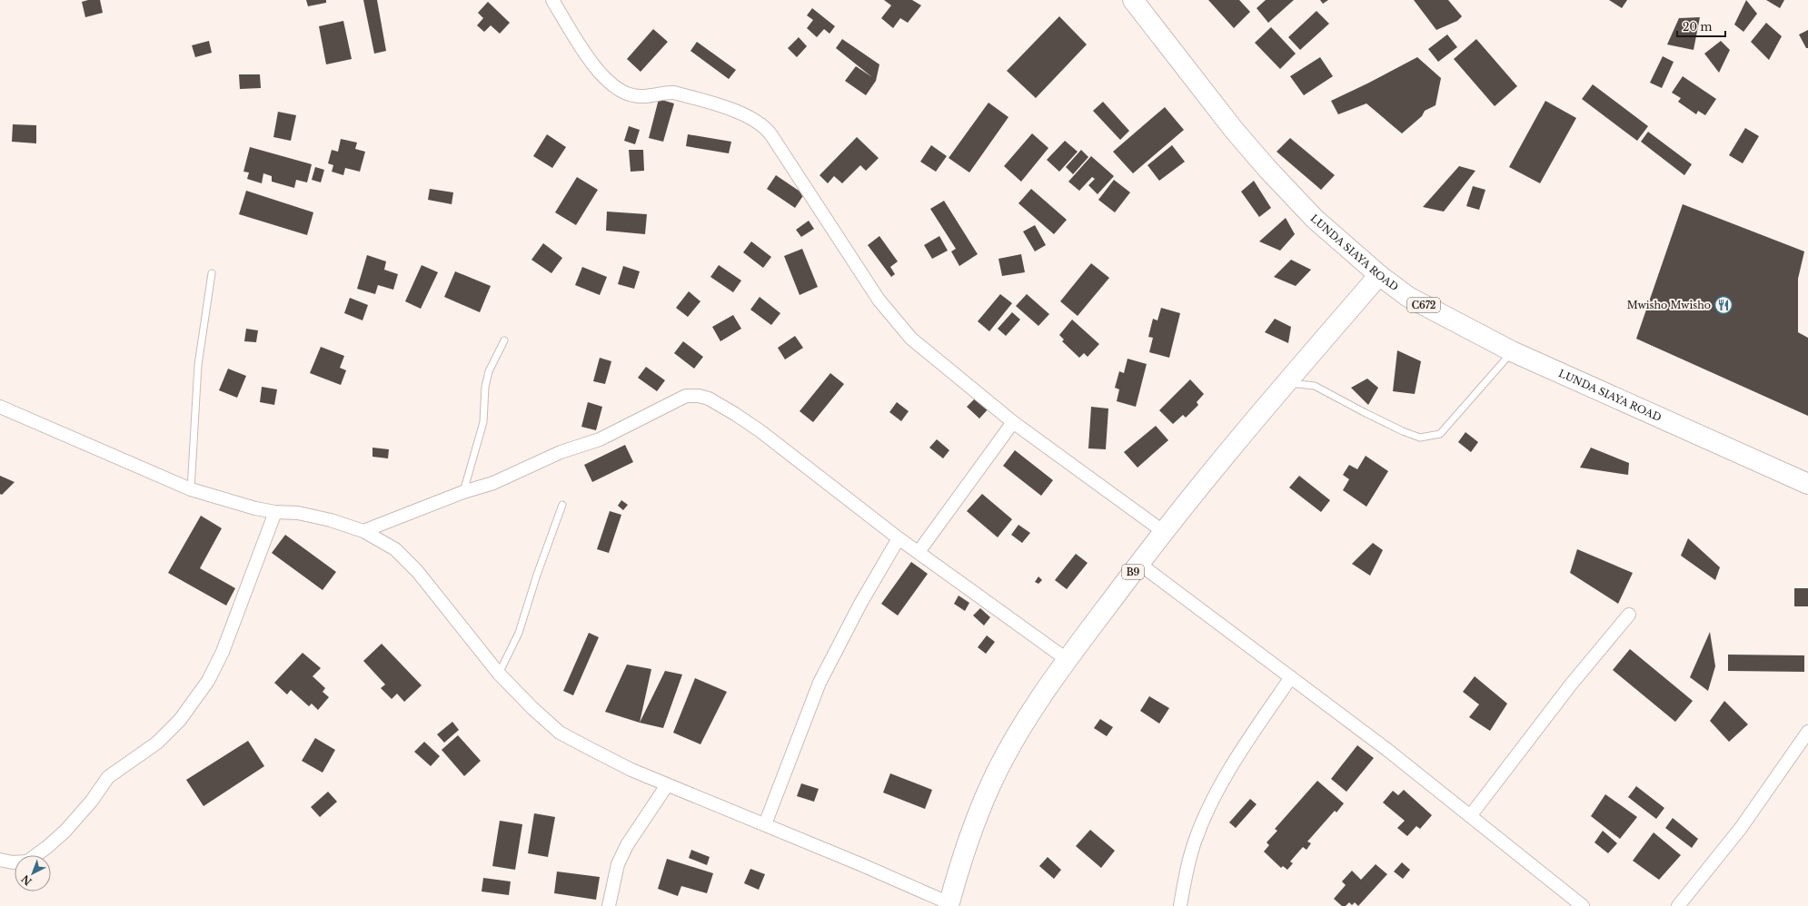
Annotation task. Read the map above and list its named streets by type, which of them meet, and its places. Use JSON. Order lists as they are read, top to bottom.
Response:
{
  "streets": {
    "main road": ["LUNDA SIAYA ROAD", "C672", "B9"]
  },
  "crossings": [
    ["LUNDA SIAYA ROAD", "B9"]
  ],
  "places": {
    "restaurant": ["Mwisho Mwisho"]
  },
  "scale_bar": "20 m",
  "north": "bottom left"
}
